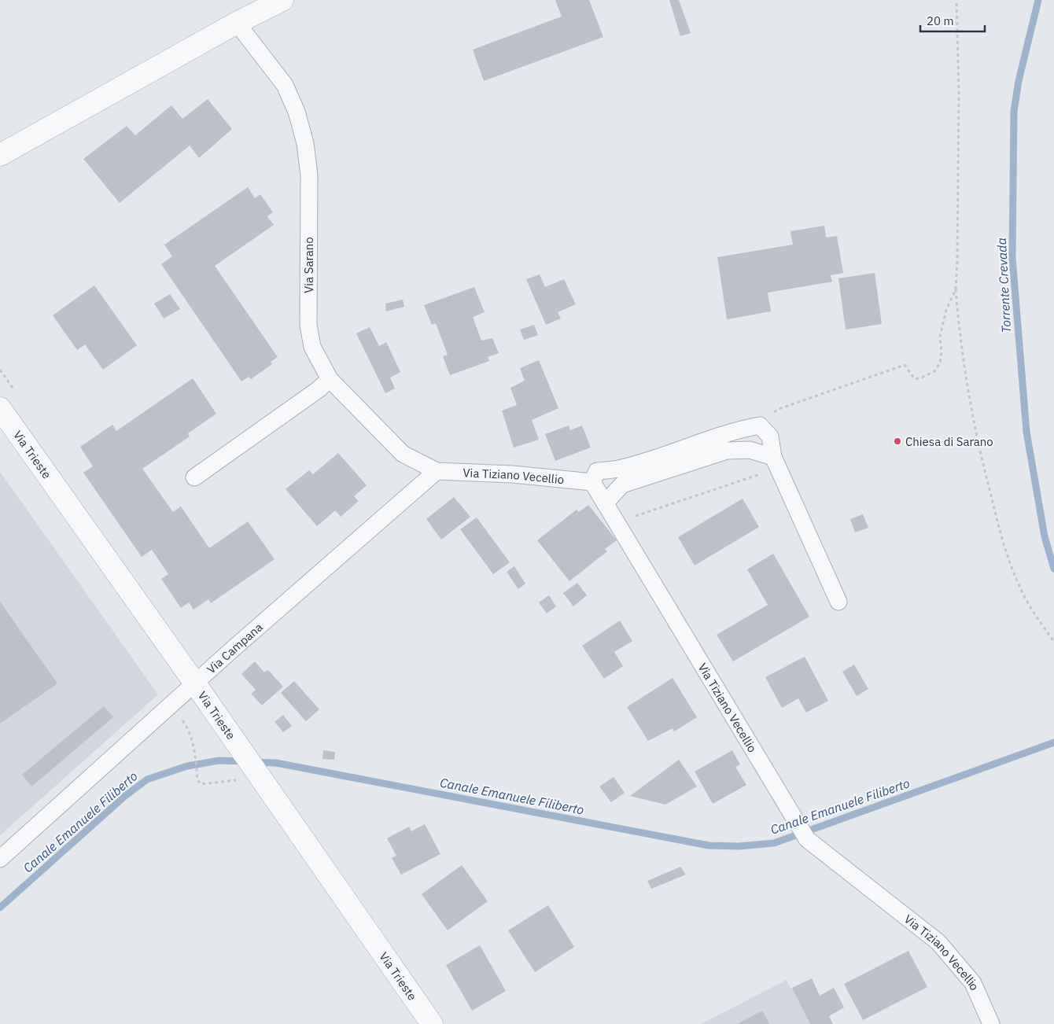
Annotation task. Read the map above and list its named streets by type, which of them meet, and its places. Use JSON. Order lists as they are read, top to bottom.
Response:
{
  "streets": {
    "street": [
      "Via Sarano",
      "Via Trieste",
      "Via Tiziano Vecellio",
      "Via Campana"
    ]
  },
  "crossings": [
    ["Via Sarano", "Via Tiziano Vecellio"],
    ["Via Sarano", "Via Campana"],
    ["Via Trieste", "Via Campana"],
    ["Via Tiziano Vecellio", "Via Campana"]
  ],
  "water": ["Torrente Crevada", "Canale Emanuele Filiberto"],
  "places": ["Chiesa di Sarano"],
  "scale_bar": "20 m"
}
